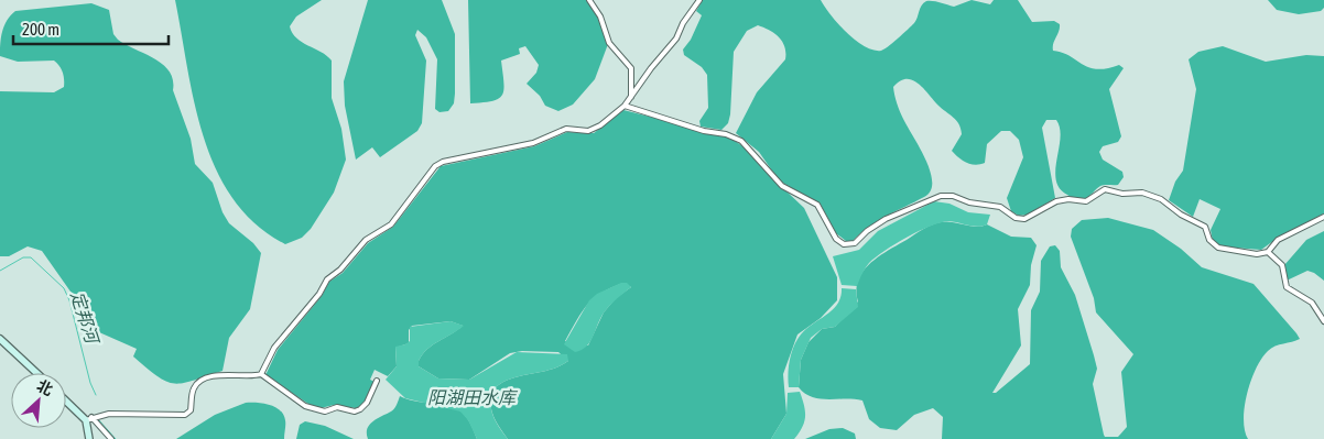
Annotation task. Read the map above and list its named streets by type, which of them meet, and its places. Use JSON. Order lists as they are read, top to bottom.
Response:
{
  "water": ["定邦河", "阳湖田水库"],
  "scale_bar": "200 m",
  "north": "top right"
}
